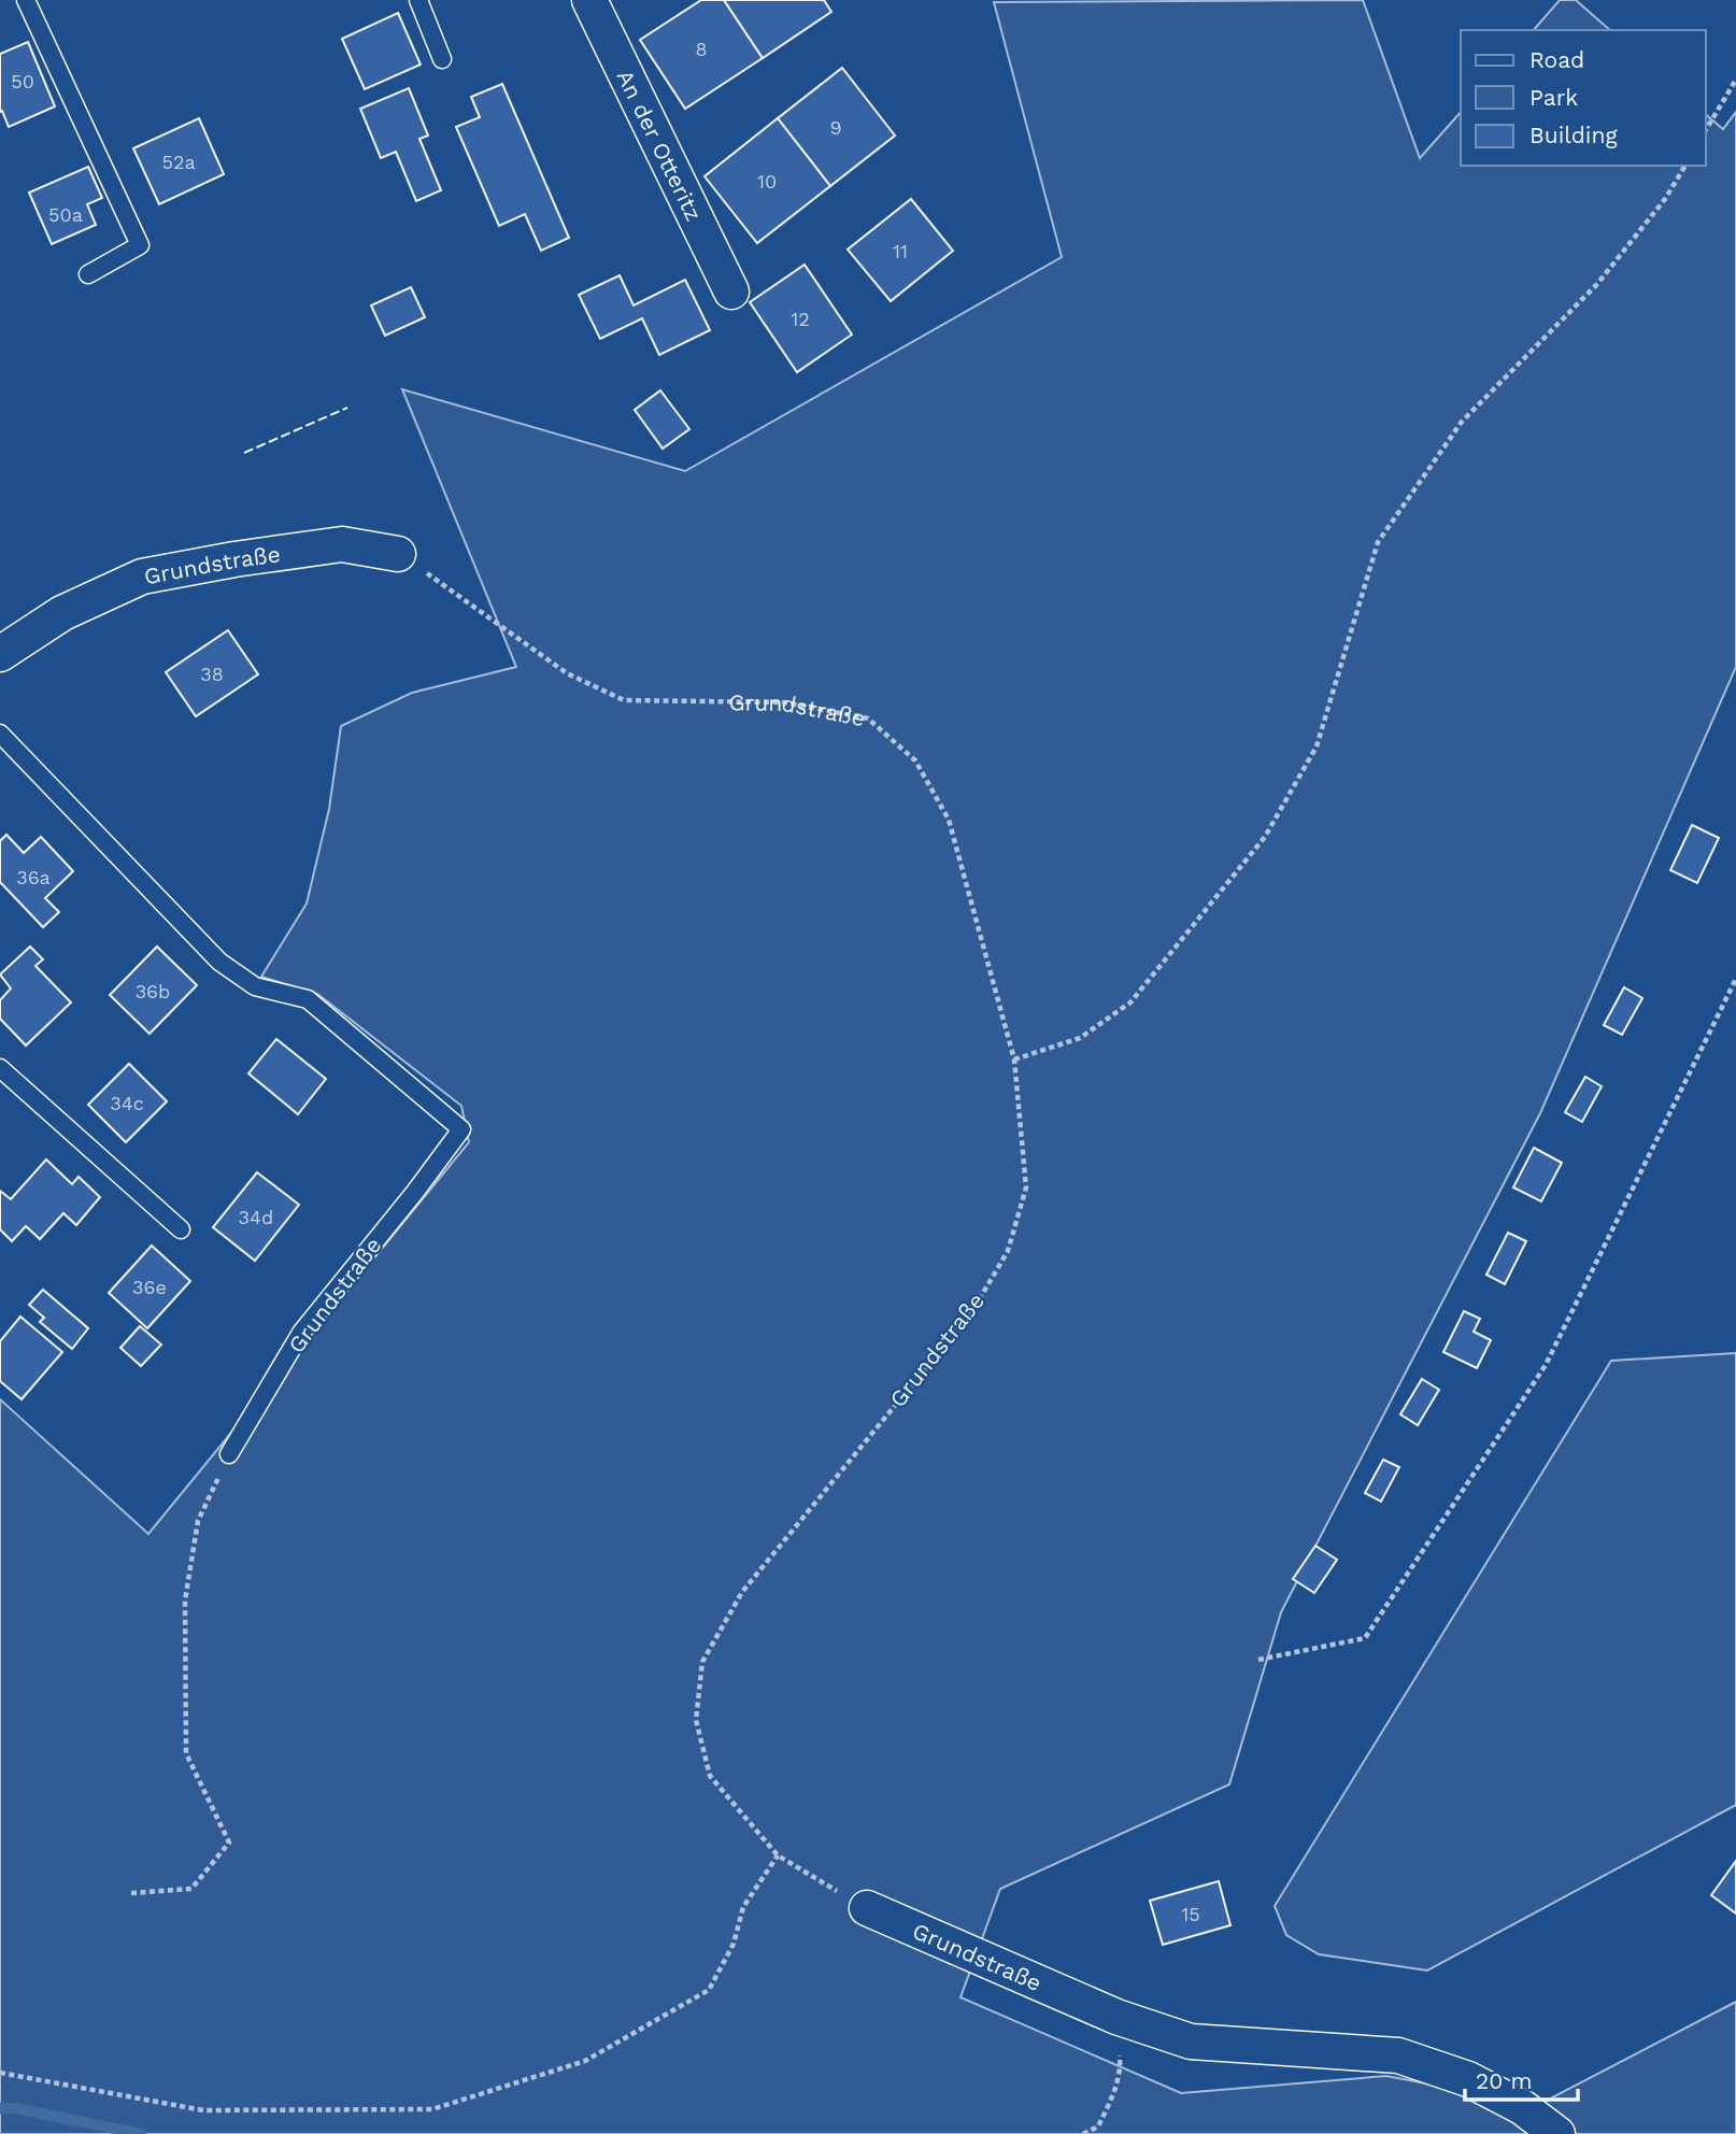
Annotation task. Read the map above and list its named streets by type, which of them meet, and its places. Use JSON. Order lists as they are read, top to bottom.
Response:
{
  "streets": {
    "street": ["An der Otteritz", "Grundstraße"]
  },
  "house_numbers": [
    "8",
    "50",
    "9",
    "52a",
    "10",
    "50a",
    "11",
    "12",
    "38",
    "36a",
    "36b",
    "34c",
    "34d",
    "36e",
    "15"
  ],
  "legend": ["Road", "Park", "Building"],
  "scale_bar": "20 m"
}
